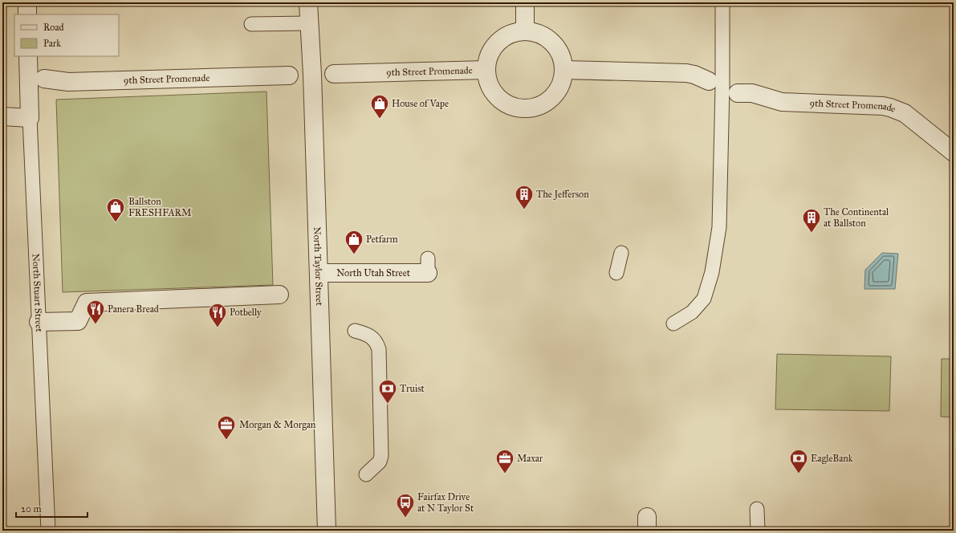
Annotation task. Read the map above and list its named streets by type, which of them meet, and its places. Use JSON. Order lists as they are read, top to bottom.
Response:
{
  "streets": {
    "street": [
      "9th Street Promenade",
      "North Taylor Street",
      "North Utah Street",
      "North Stuart Street"
    ]
  },
  "crossings": [
    ["North Taylor Street", "North Utah Street"]
  ],
  "places": {
    "shop": ["House of Vape", "Ballston FRESHFARM", "Petfarm"],
    "building": ["The Jefferson", "The Continental at Ballston"],
    "restaurant": ["Panera Bread", "Potbelly"],
    "bank": ["Truist", "EagleBank"],
    "office": ["Morgan & Morgan", "Maxar"],
    "bus stop": ["Fairfax Drive at N Taylor St"]
  },
  "legend": ["Road", "Park"],
  "scale_bar": "20 m"
}
